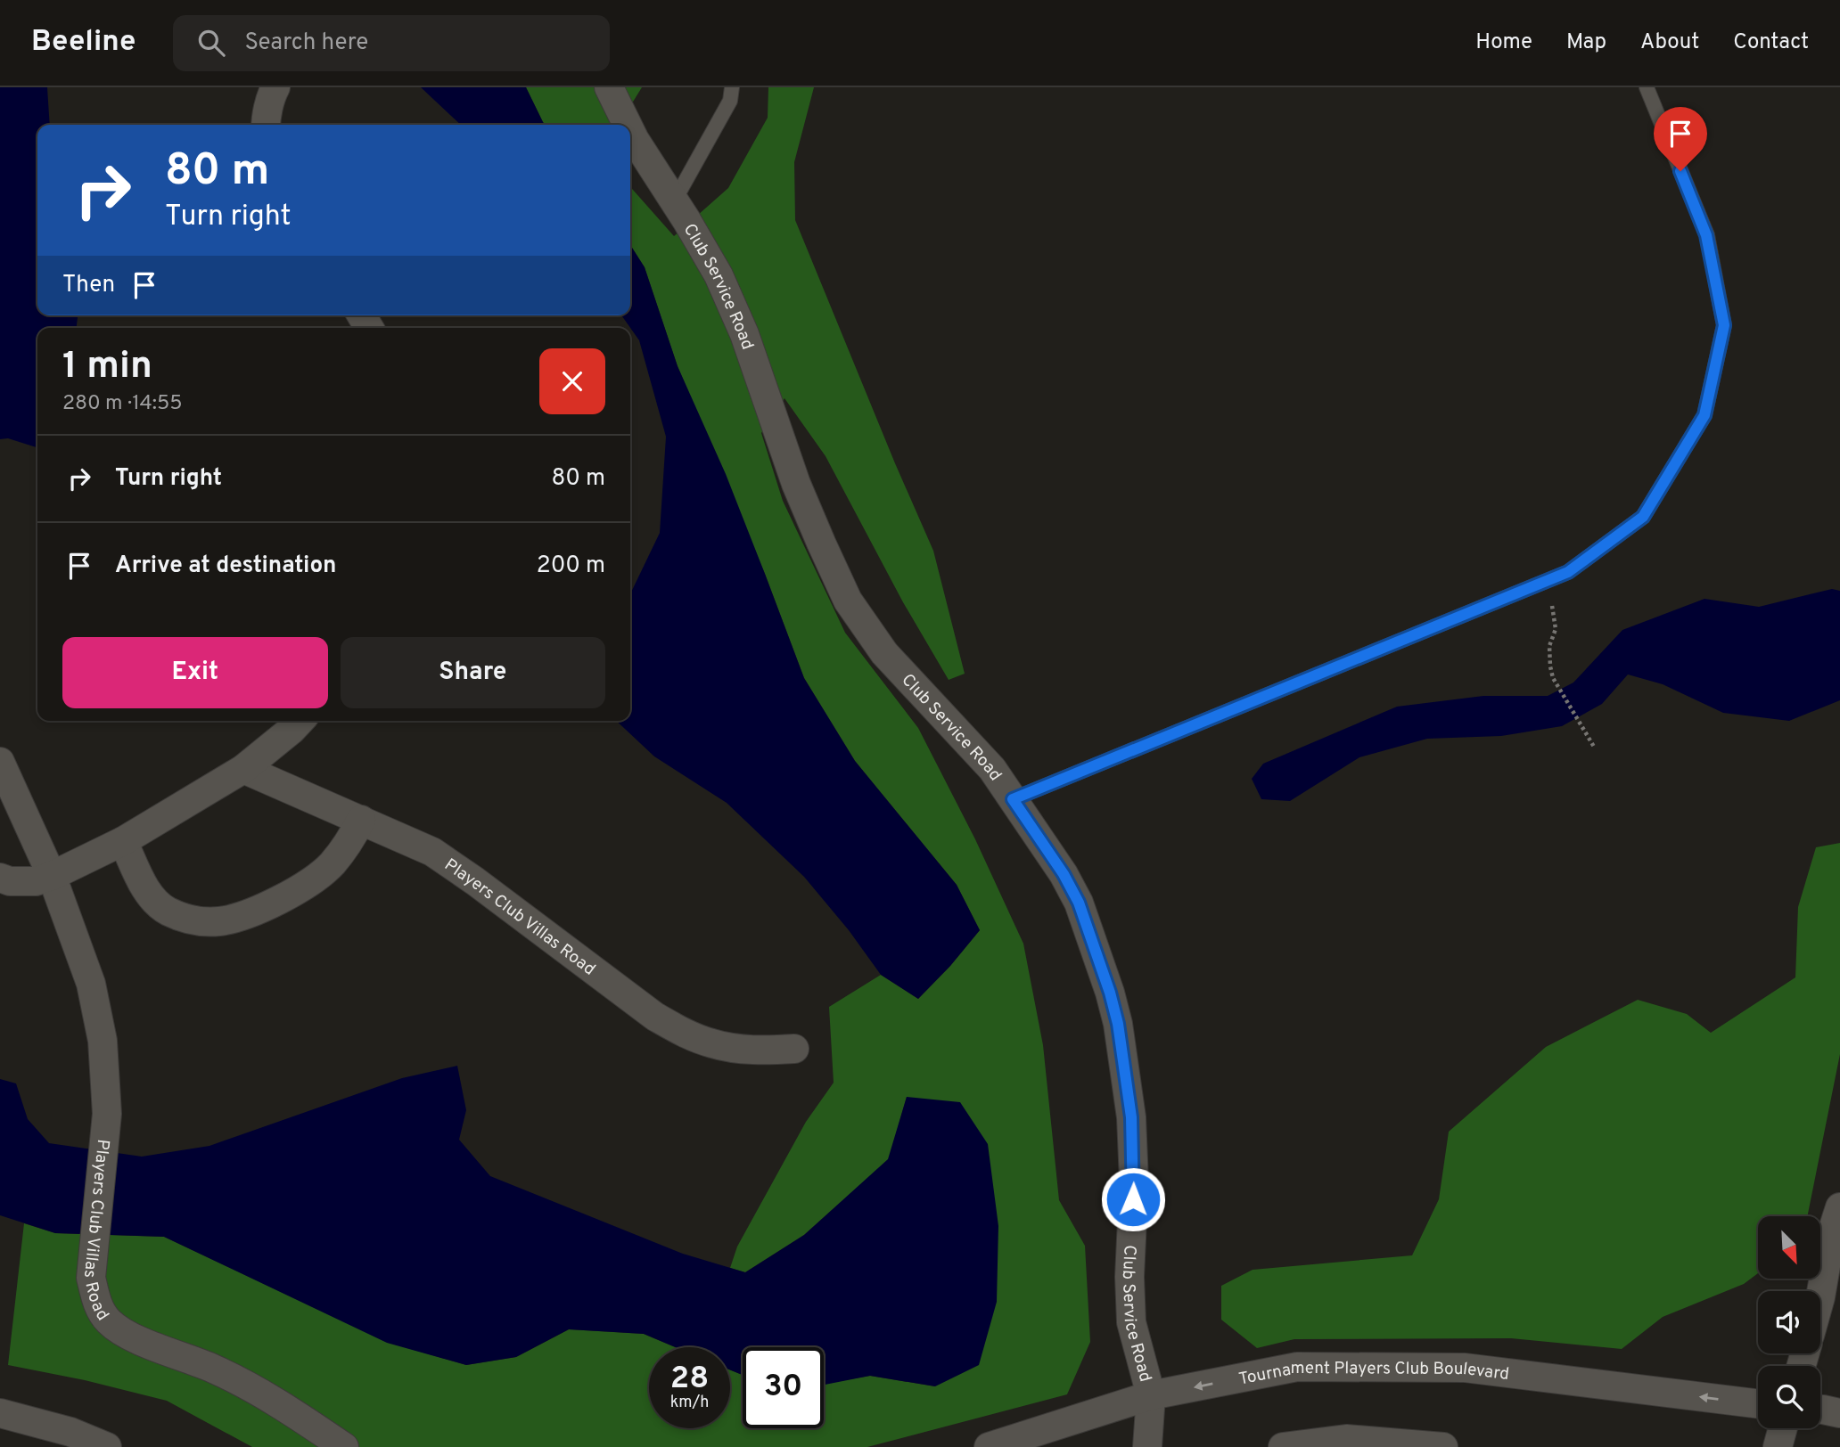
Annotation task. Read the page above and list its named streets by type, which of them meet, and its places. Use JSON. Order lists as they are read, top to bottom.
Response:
{
  "streets": {
    "street": ["Club Service Road", "Players Club Villas Road", "Tournament Players Club Boulevard"]
  },
  "crossings": [
    ["Club Service Road", "Tournament Players Club Boulevard"]
  ],
  "one_way": ["Tournament Players Club Boulevard"],
  "north": "bottom right",
  "page": {
    "header": "Beeline",
    "search": "Search here",
    "nav": [
      "Home",
      "Map",
      "About",
      "Contact"
    ],
    "turn": ["80 m", "Turn right"],
    "then": "Then",
    "heading": ["1 min", "280 m · 14:55"],
    "list": [
      {
        "name": "Turn right",
        "value": "80 m"
      },
      {
        "name": "Arrive at destination",
        "value": "200 m"
      }
    ],
    "buttons": ["Exit", "Share"],
    "speed": "28 km/h",
    "limit": "30"
  }
}
